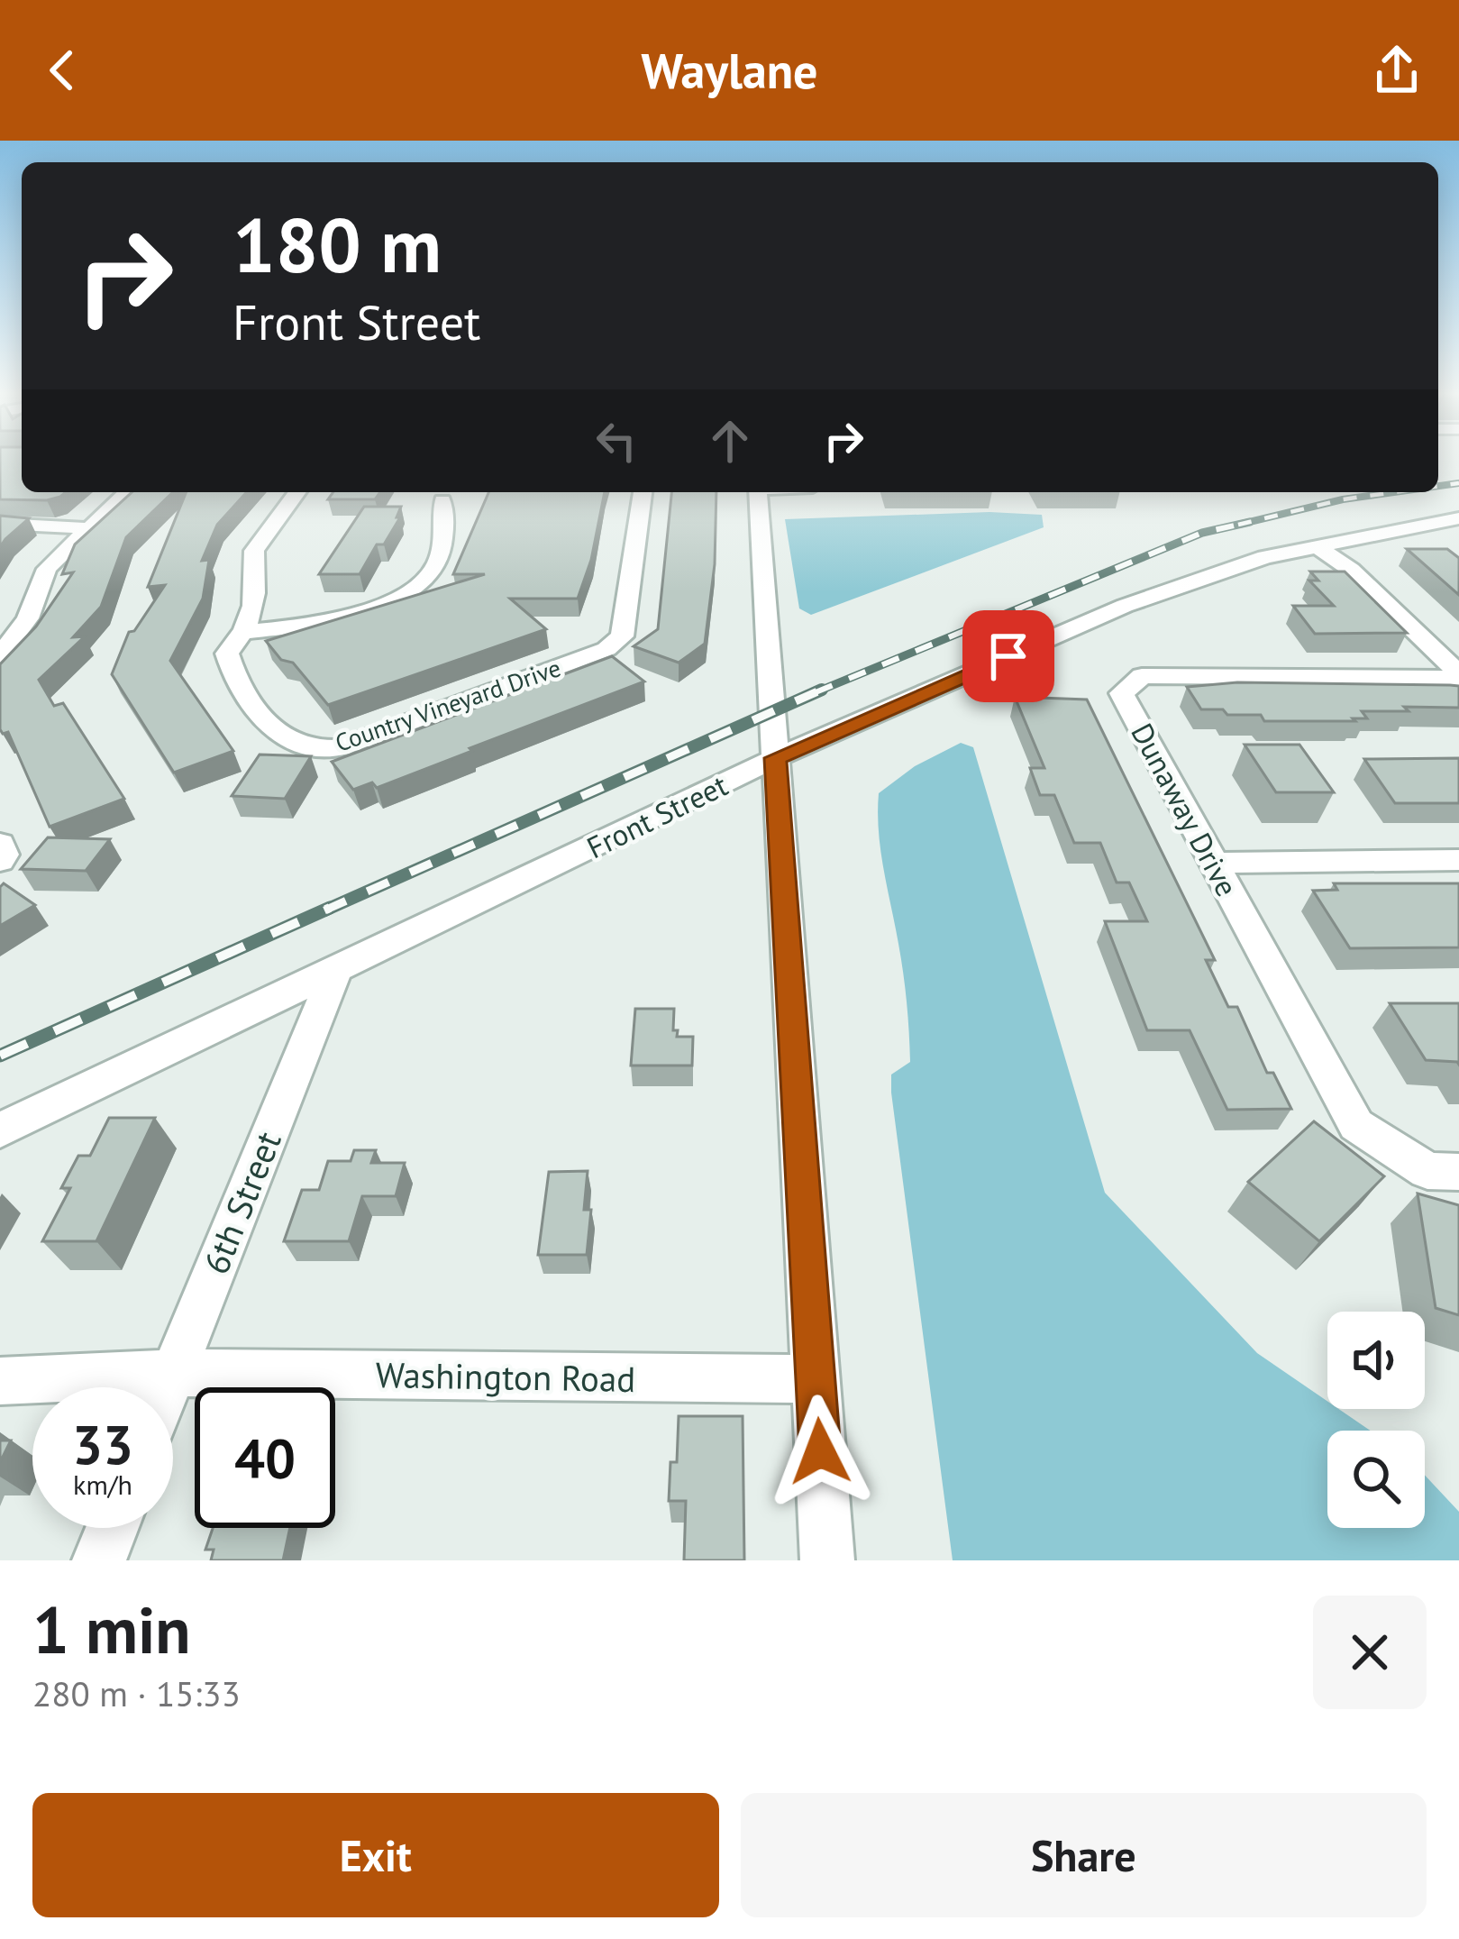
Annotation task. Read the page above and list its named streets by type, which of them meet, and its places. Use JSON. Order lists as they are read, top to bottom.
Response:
{
  "streets": {
    "street": [
      "Country Vineyard Drive",
      "Dunaway Drive",
      "Front Street",
      "6th Street",
      "Washington Road"
    ]
  },
  "crossings": [
    ["Front Street", "6th Street"],
    ["6th Street", "Washington Road"]
  ],
  "page": {
    "header": "Waylane",
    "turn": ["180 m", "Front Street"],
    "speed": "33 km/h",
    "limit": "40",
    "heading": ["1 min", "280 m · 15:33"],
    "buttons": ["Exit", "Share"]
  }
}
